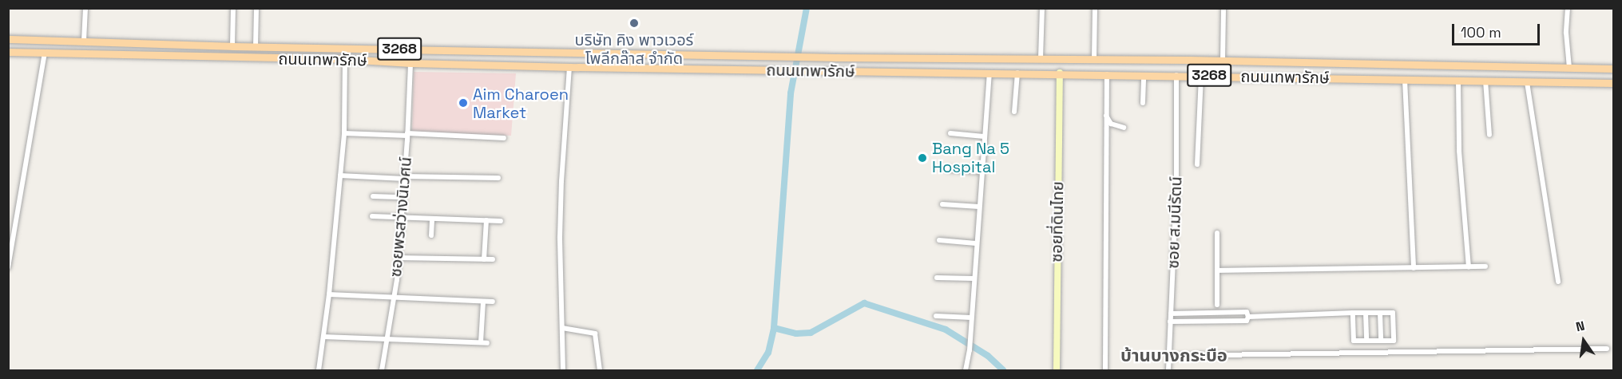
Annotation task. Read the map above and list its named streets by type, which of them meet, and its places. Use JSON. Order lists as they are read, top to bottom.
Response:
{
  "streets": {
    "main road": ["3268", "ถนนเทพารักษ์"],
    "street": ["ซอยพรสว่างนิเวศน์", "ซอยที่ดินไทย", "ซอย ส.มนีรัตน์"]
  },
  "crossings": [
    ["ถนนเทพารักษ์", "ซอยพรสว่างนิเวศน์"],
    ["ถนนเทพารักษ์", "ซอยที่ดินไทย"],
    ["ถนนเทพารักษ์", "ซอย ส.มนีรัตน์"]
  ],
  "districts": ["บ้านบางกระบือ"],
  "places": ["บริษัท คิง พาวเวอร์ โพลีกล๊าส จำกัด", "Aim Charoen Market", "Bang Na 5 Hospital"],
  "scale_bar": "100 m",
  "north": "top"
}
